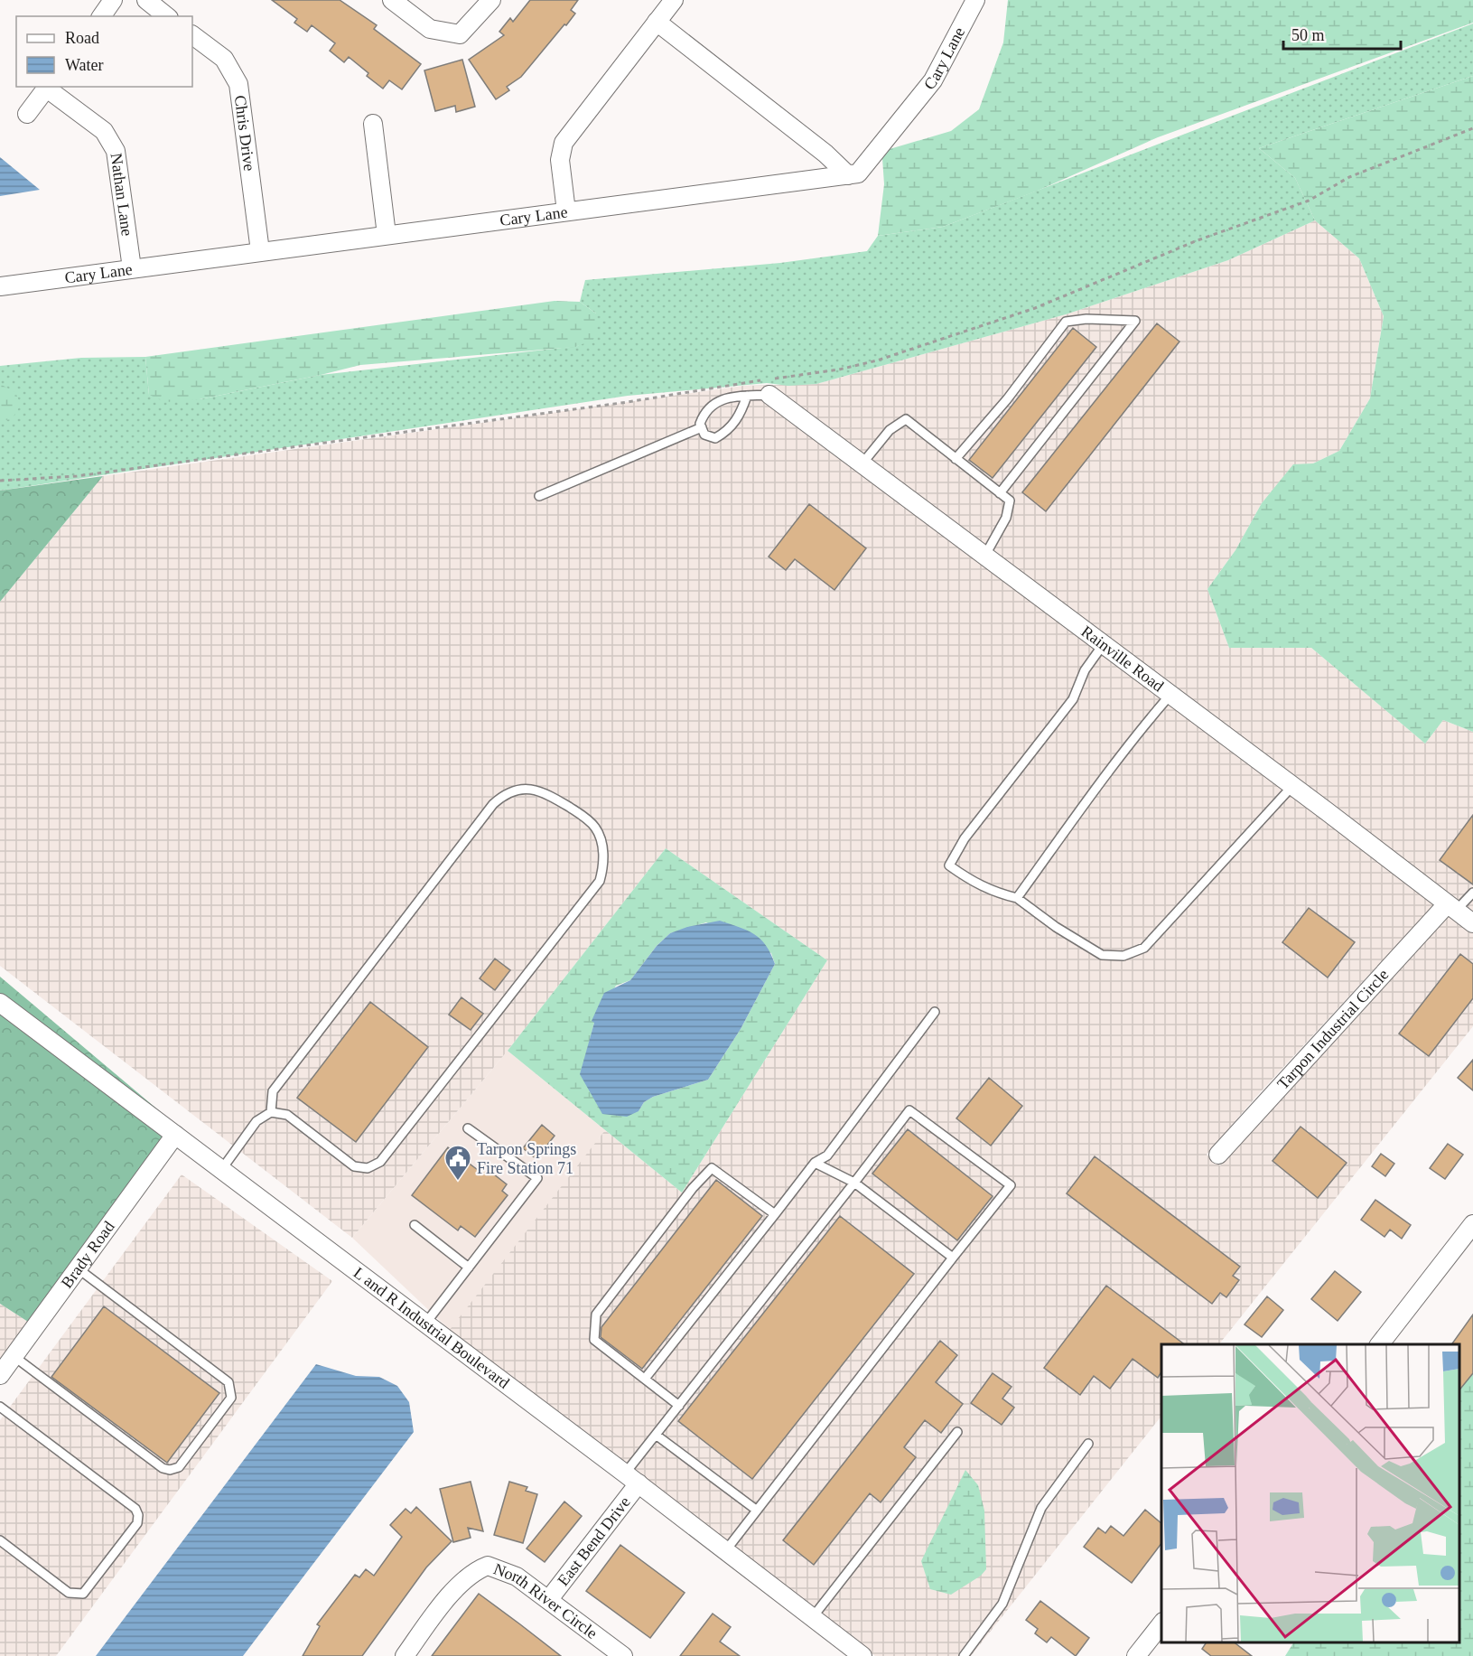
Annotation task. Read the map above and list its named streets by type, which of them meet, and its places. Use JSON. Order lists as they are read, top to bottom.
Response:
{
  "streets": {
    "street": [
      "Cary Lane",
      "Chris Drive",
      "Nathan Lane",
      "Rainville Road",
      "Tarpon Industrial Circle",
      "Brady Road",
      "L and R Industrial Boulevard",
      "East Bend Drive",
      "North River Circle"
    ]
  },
  "crossings": [
    ["Cary Lane", "Chris Drive"],
    ["Cary Lane", "Nathan Lane"],
    ["Rainville Road", "Tarpon Industrial Circle"],
    ["Brady Road", "L and R Industrial Boulevard"],
    ["L and R Industrial Boulevard", "East Bend Drive"],
    ["East Bend Drive", "North River Circle"]
  ],
  "places": {
    "public building": ["Tarpon Springs Fire Station 71"]
  },
  "legend": ["Road", "Water"],
  "scale_bar": "50 m"
}
